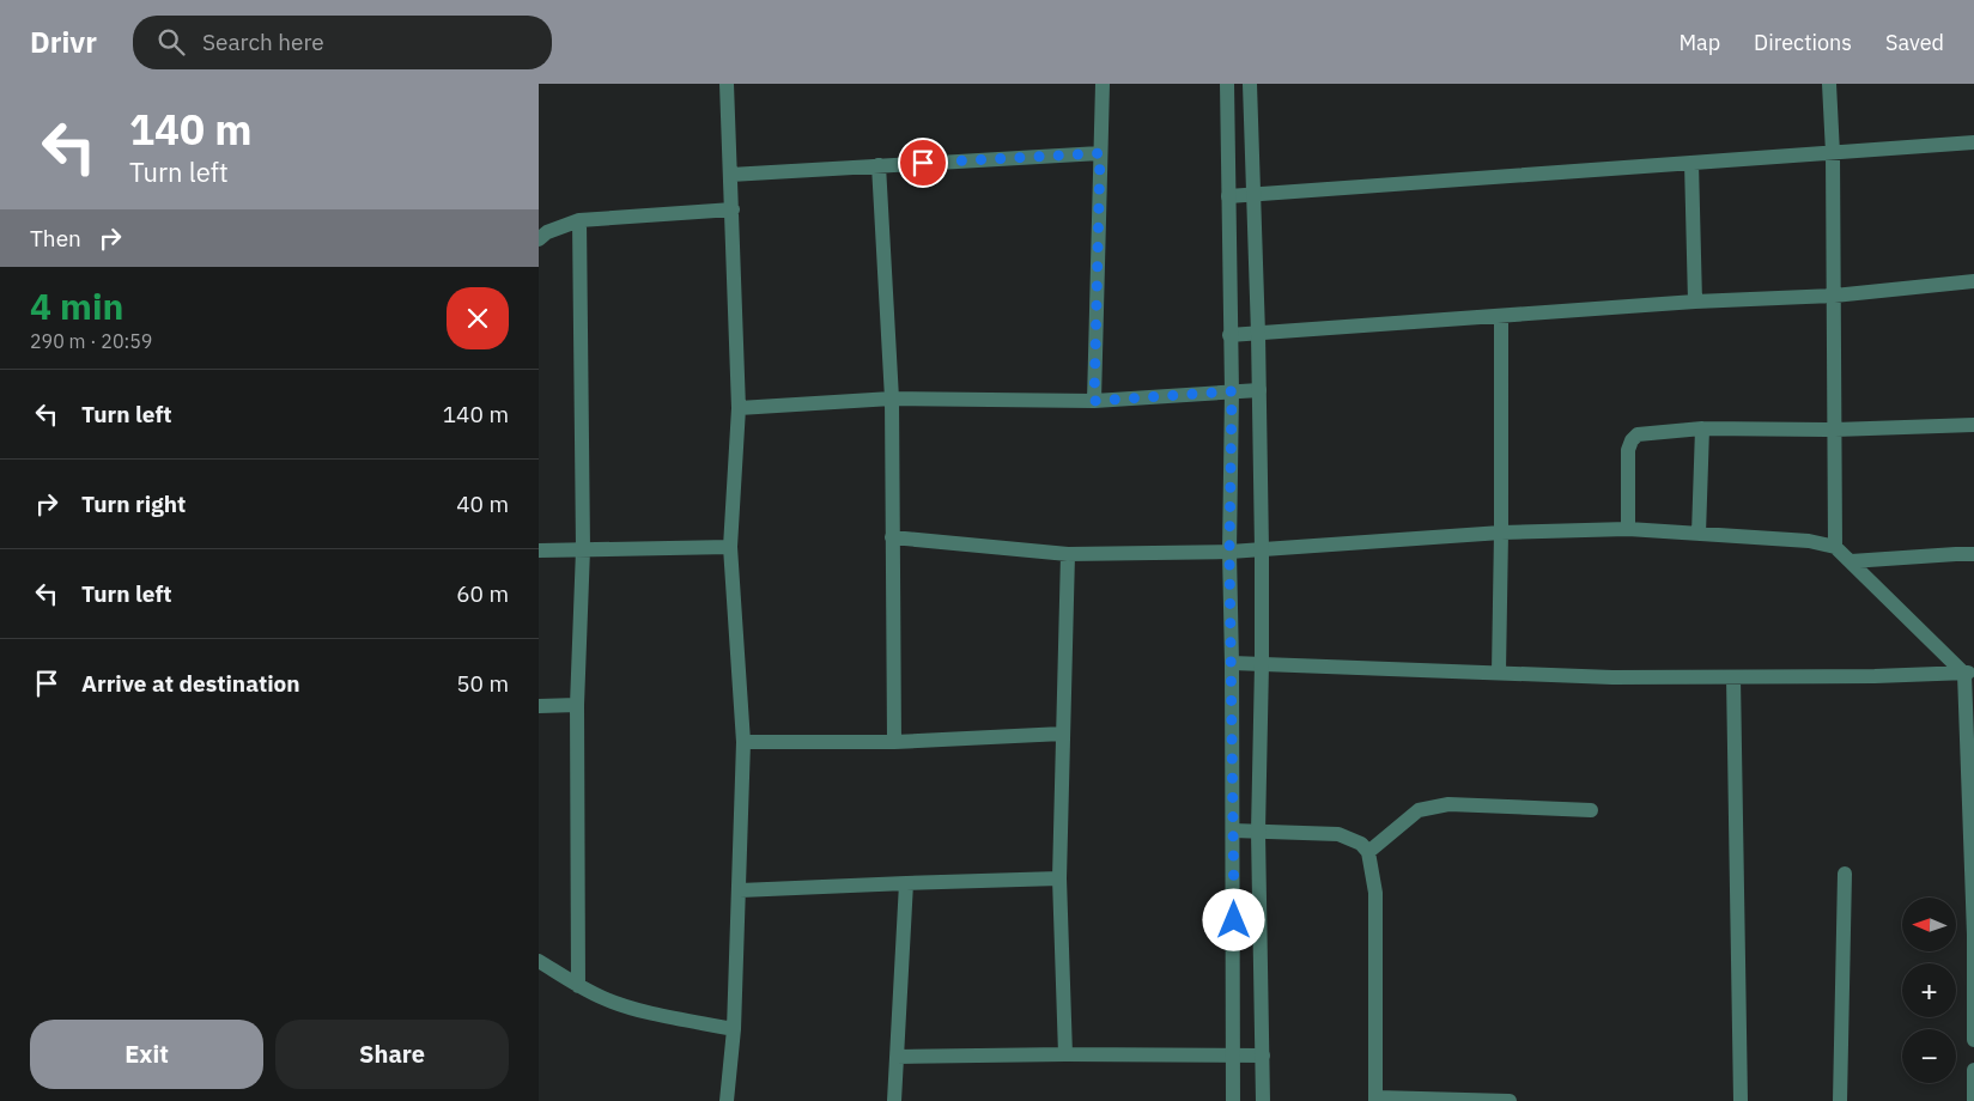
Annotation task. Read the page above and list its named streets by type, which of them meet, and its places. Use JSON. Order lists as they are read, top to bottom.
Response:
{
  "north": "left",
  "page": {
    "header": "Drivr",
    "search": "Search here",
    "nav": ["Map", "Directions", "Saved"],
    "turn": ["140 m", "Turn left"],
    "then": "Then",
    "heading": ["4 min", "290 m · 20:59"],
    "list": [
      {
        "name": "Turn left",
        "value": "140 m"
      },
      {
        "name": "Turn right",
        "value": "40 m"
      },
      {
        "name": "Turn left",
        "value": "60 m"
      },
      {
        "name": "Arrive at destination",
        "value": "50 m"
      }
    ],
    "map_buttons": ["+", "−"],
    "buttons": ["Exit", "Share"]
  }
}
